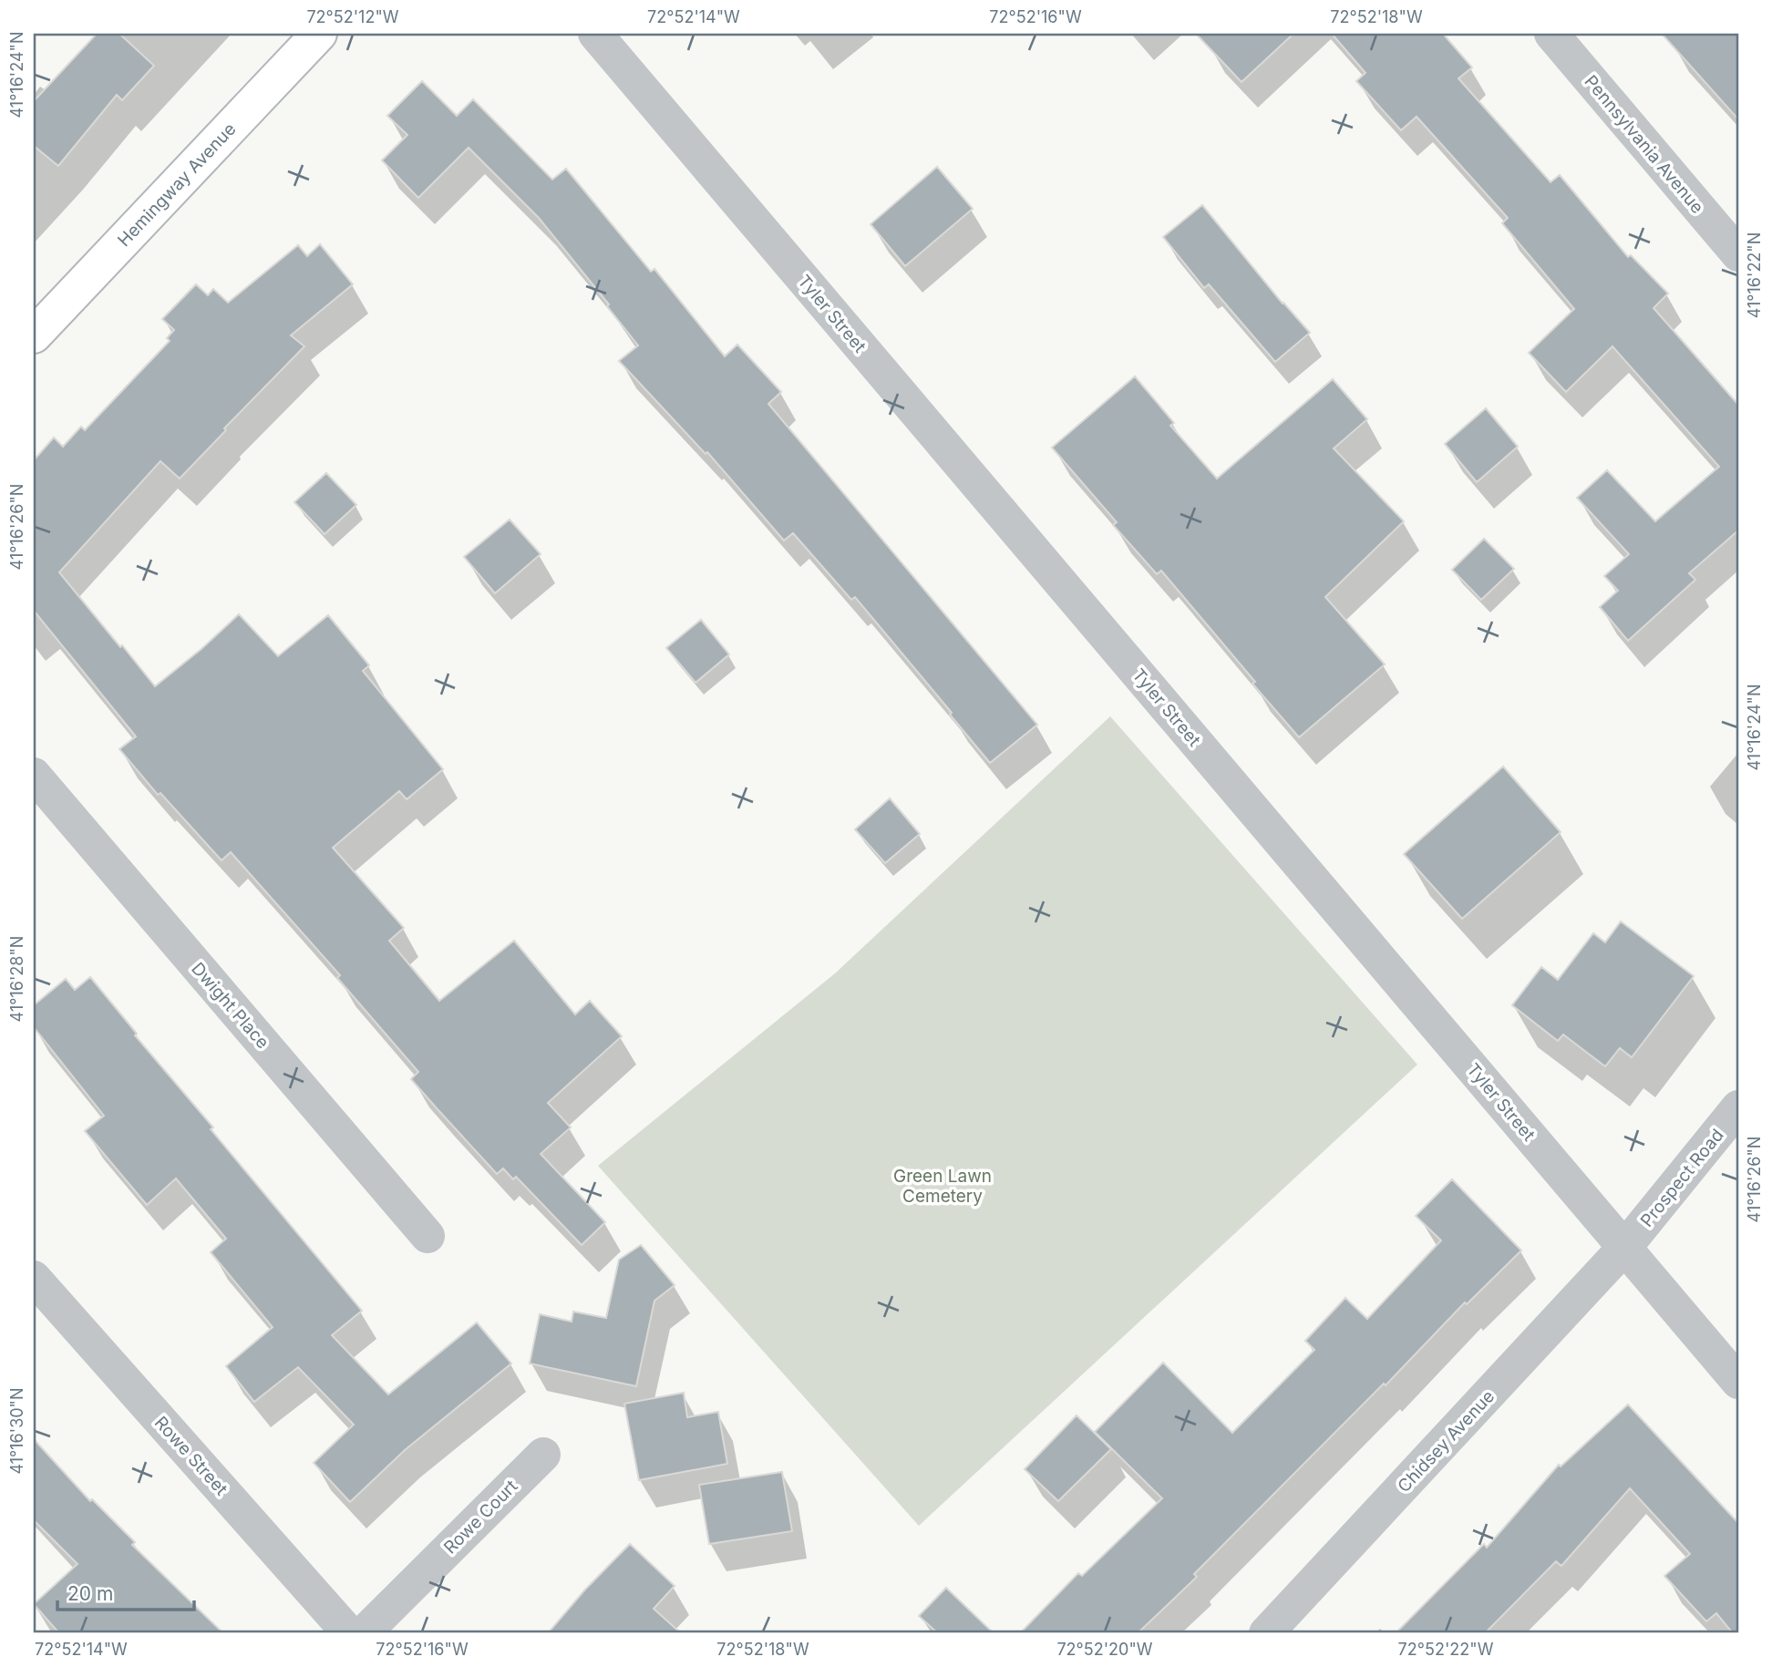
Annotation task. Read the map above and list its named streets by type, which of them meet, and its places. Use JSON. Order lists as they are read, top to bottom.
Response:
{
  "streets": {
    "main road": ["Hemingway Avenue"],
    "street": [
      "Pennsylvania Avenue",
      "Tyler Street",
      "Dwight Place",
      "Prospect Road",
      "Chidsey Avenue",
      "Rowe Street",
      "Rowe Court"
    ]
  },
  "crossings": [
    ["Tyler Street", "Prospect Road"],
    ["Tyler Street", "Chidsey Avenue"],
    ["Prospect Road", "Chidsey Avenue"]
  ],
  "parks": ["Green Lawn Cemetery"],
  "scale_bar": "20 m",
  "coordinates": [
    "72°52'12\"W",
    "72°52'14\"W",
    "72°52'16\"W",
    "72°52'18\"W",
    "41°16'24\"N",
    "41°16'22\"N",
    "41°16'26\"N",
    "41°16'28\"N",
    "41°16'30\"N",
    "72°52'20\"W",
    "72°52'22\"W"
  ]
}
